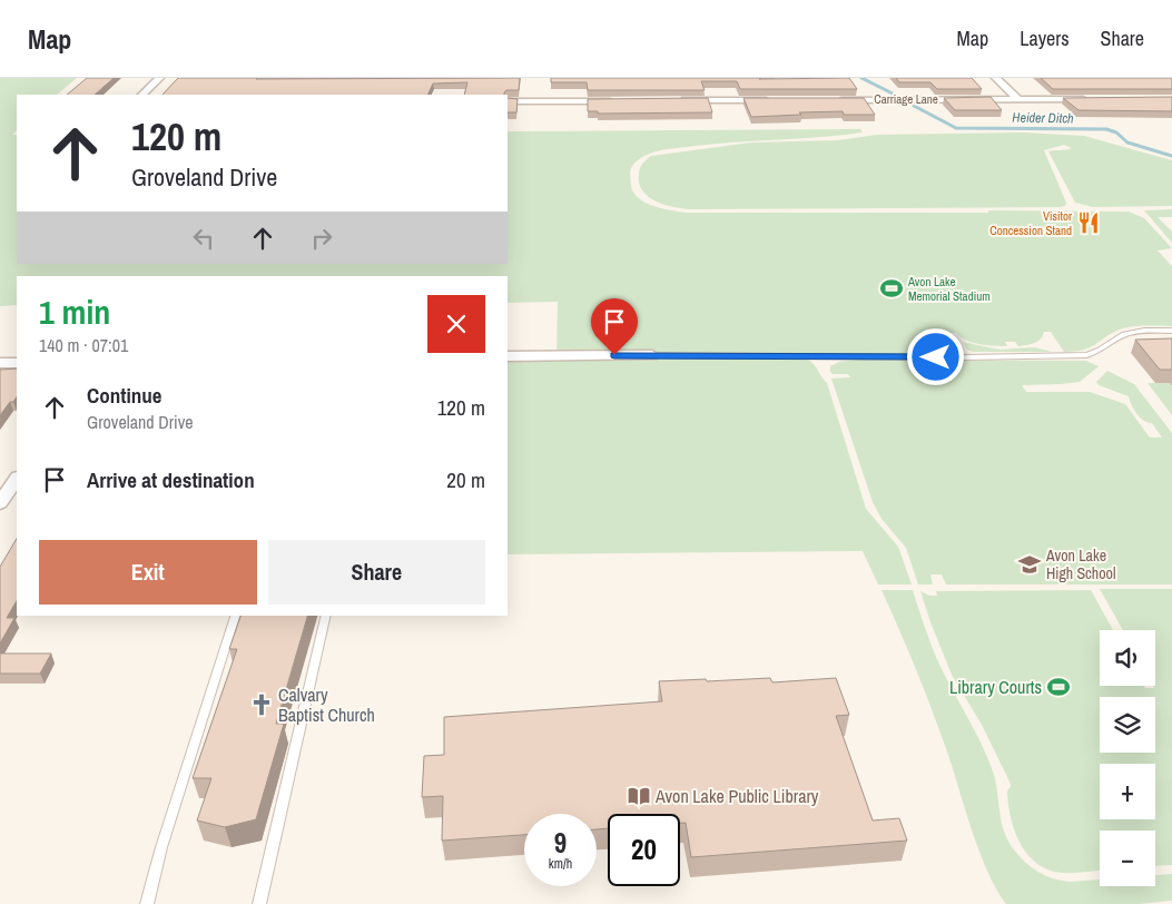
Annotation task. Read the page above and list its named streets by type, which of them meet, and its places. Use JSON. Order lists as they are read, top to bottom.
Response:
{
  "streets": {
    "street": ["Carriage Lane"]
  },
  "water": ["Heider Ditch"],
  "places": {
    "restaurant": ["Visitor Concession Stand"],
    "sports": ["Avon Lake Memorial Stadium", "Library Courts"],
    "school or university": ["Avon Lake High School"],
    "church": ["Calvary Baptist Church"],
    "library": ["Avon Lake Public Library"]
  },
  "page": {
    "header": "Map",
    "nav": ["Map", "Layers", "Share"],
    "turn": ["120 m", "Groveland Drive"],
    "heading": ["1 min", "140 m · 07:01"],
    "list": [
      {
        "name": "Continue",
        "note": "Groveland Drive",
        "value": "120 m"
      },
      {
        "name": "Arrive at destination",
        "value": "20 m"
      }
    ],
    "buttons": ["Exit", "Share"],
    "map_buttons": ["+", "−"],
    "speed": "9 km/h",
    "limit": "20"
  }
}
